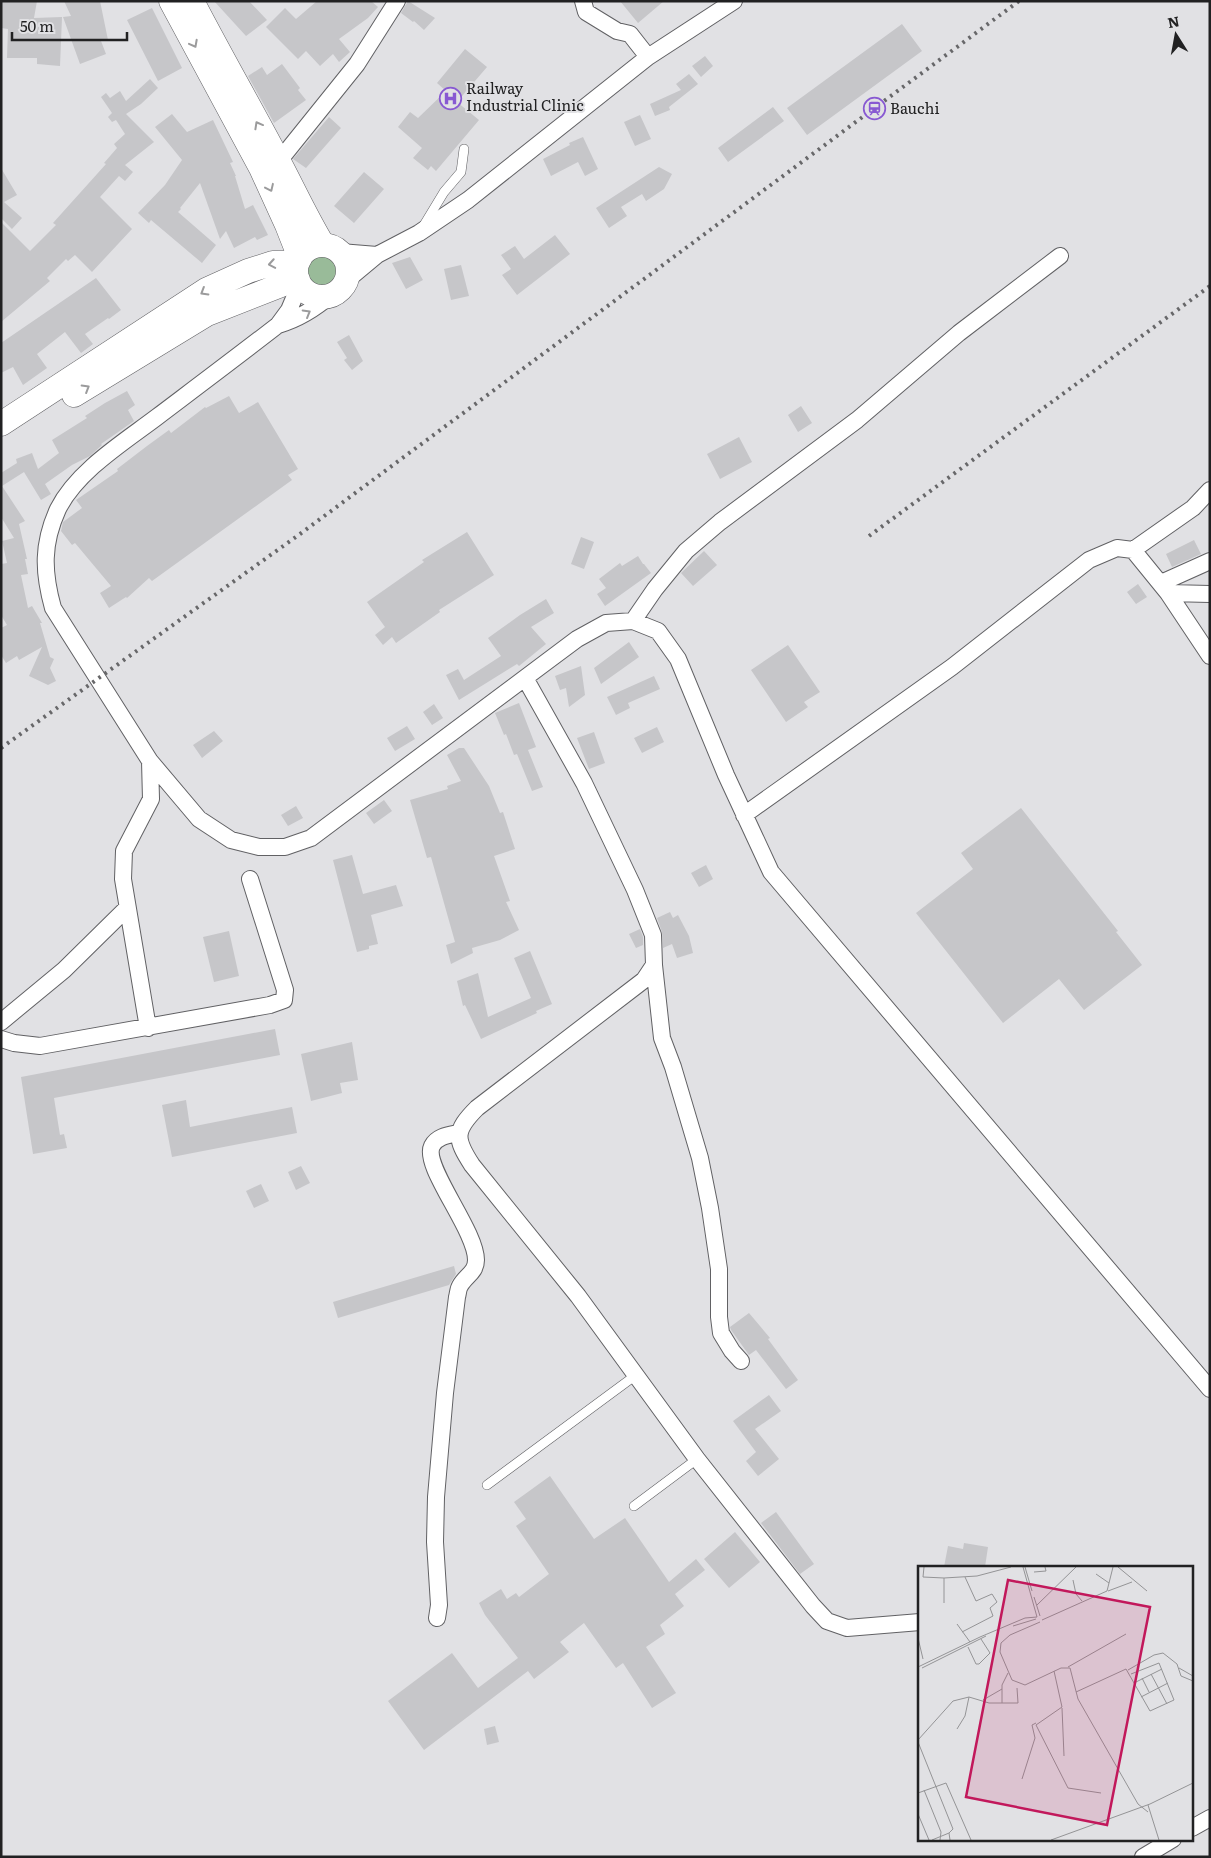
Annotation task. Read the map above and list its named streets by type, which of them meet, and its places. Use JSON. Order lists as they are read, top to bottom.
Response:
{
  "places": {
    "hospital": ["Railway Industrial Clinic"],
    "station": ["Bauchi"]
  },
  "scale_bar": "50 m",
  "north": "top"
}
